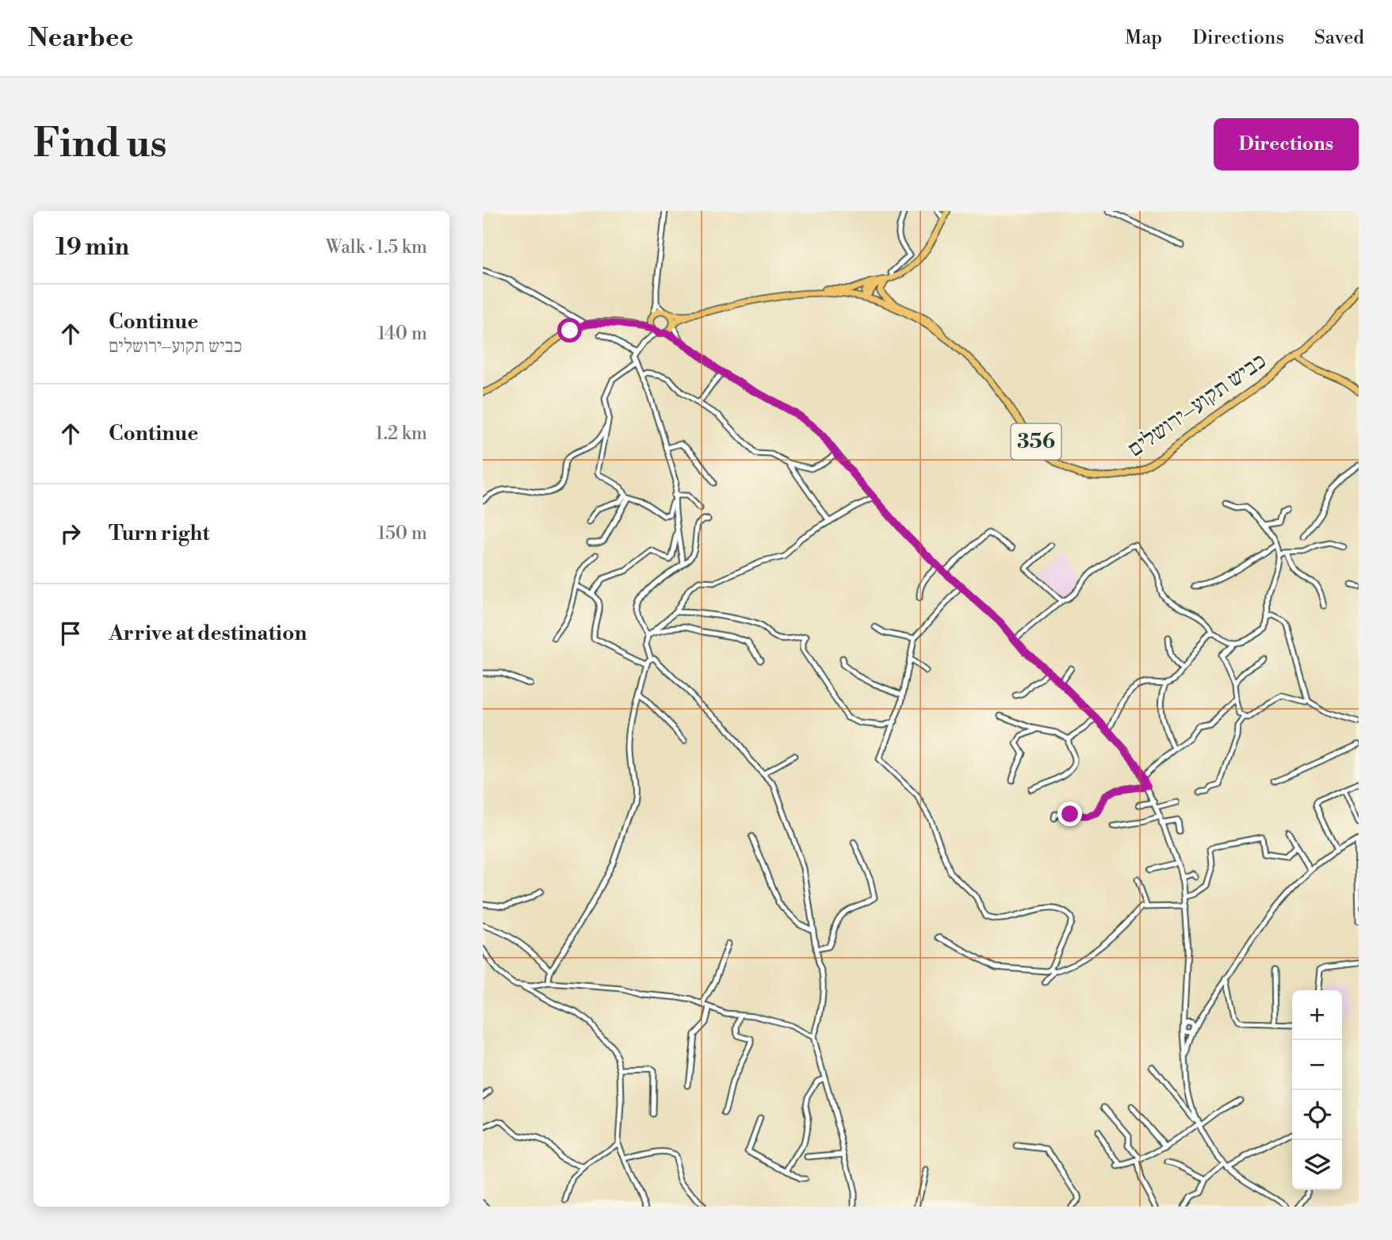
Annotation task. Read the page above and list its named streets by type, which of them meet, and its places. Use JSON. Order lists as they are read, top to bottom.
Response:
{
  "streets": {
    "main road": ["כביש תקוע–ירושלים", "356"]
  },
  "page": {
    "header": "Nearbee",
    "nav": ["Map", "Directions", "Saved"],
    "buttons": "Directions",
    "title": "Find us",
    "heading": ["19 min", "Walk · 1.5 km"],
    "list": [
      ["Continue", "כביש תקוע–ירושלים", "140 m"],
      ["Continue", "1.2 km"],
      ["Turn right", "150 m"],
      "Arrive at destination"
    ],
    "map_buttons": ["+", "−"]
  }
}
